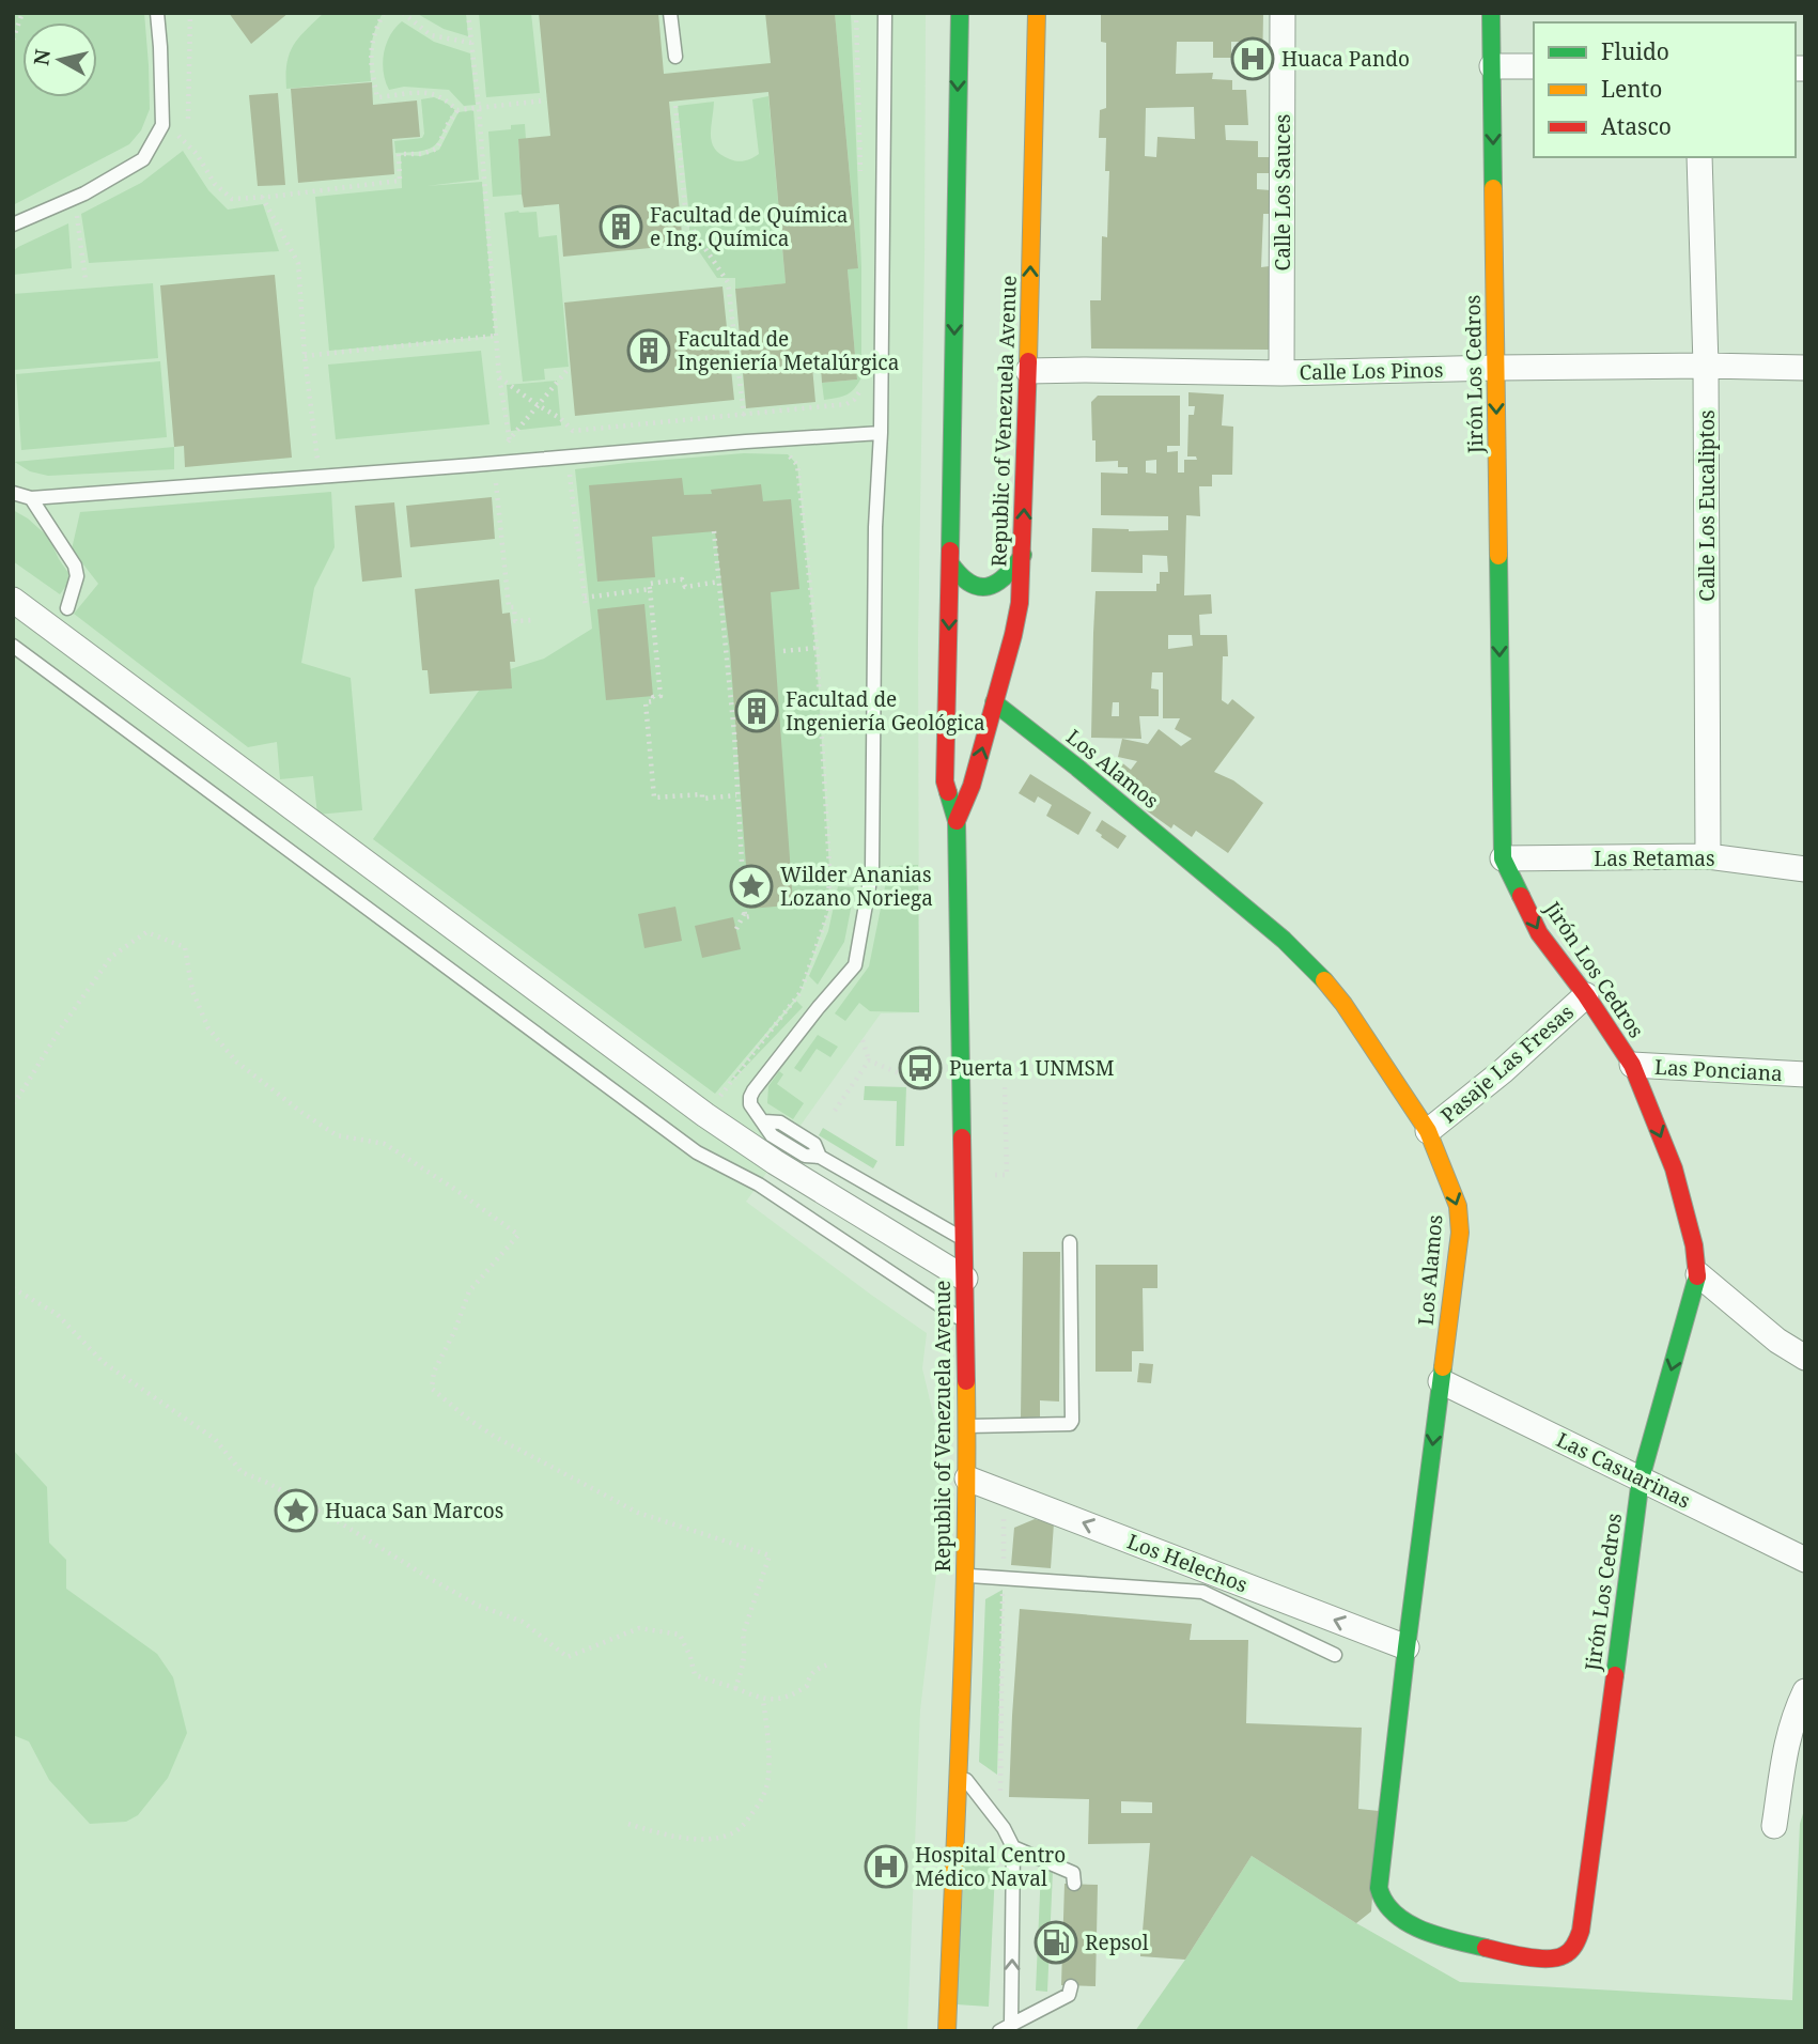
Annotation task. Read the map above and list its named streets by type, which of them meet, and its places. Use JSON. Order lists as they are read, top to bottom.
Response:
{
  "streets": {
    "street": [
      "Calle Los Sauces",
      "Calle Los Pinos",
      "Jirón Los Cedros",
      "Republic of Venezuela Avenue",
      "Calle Los Eucaliptos",
      "Los Alamos",
      "Las Retamas",
      "Pasaje Las Fresas",
      "Las Ponciana",
      "Las Casuarinas",
      "Los Helechos"
    ]
  },
  "crossings": [
    ["Calle Los Sauces", "Calle Los Pinos"],
    ["Calle Los Pinos", "Jirón Los Cedros"],
    ["Calle Los Pinos", "Republic of Venezuela Avenue"],
    ["Calle Los Pinos", "Calle Los Eucaliptos"],
    ["Jirón Los Cedros", "Los Alamos"],
    ["Jirón Los Cedros", "Las Retamas"],
    ["Jirón Los Cedros", "Pasaje Las Fresas"],
    ["Jirón Los Cedros", "Las Ponciana"],
    ["Jirón Los Cedros", "Las Casuarinas"],
    ["Republic of Venezuela Avenue", "Los Alamos"],
    ["Republic of Venezuela Avenue", "Los Helechos"],
    ["Calle Los Eucaliptos", "Las Retamas"],
    ["Los Alamos", "Pasaje Las Fresas"],
    ["Los Alamos", "Las Casuarinas"],
    ["Los Alamos", "Los Helechos"]
  ],
  "one_way": ["Jirón Los Cedros", "Los Alamos", "Los Helechos"],
  "places": {
    "hospital": ["Huaca Pando", "Hospital Centro Médico Naval"],
    "building": ["Facultad de Química e Ing. Química", "Facultad de Ingeniería Metalúrgica", "Facultad de Ingeniería Geológica"],
    "place": ["Wilder Ananias Lozano Noriega", "Huaca San Marcos"],
    "bus stop": ["Puerta 1 UNMSM"],
    "fuel station": ["Repsol"]
  },
  "legend": ["Fluido", "Lento", "Atasco"],
  "north": "left"
}
